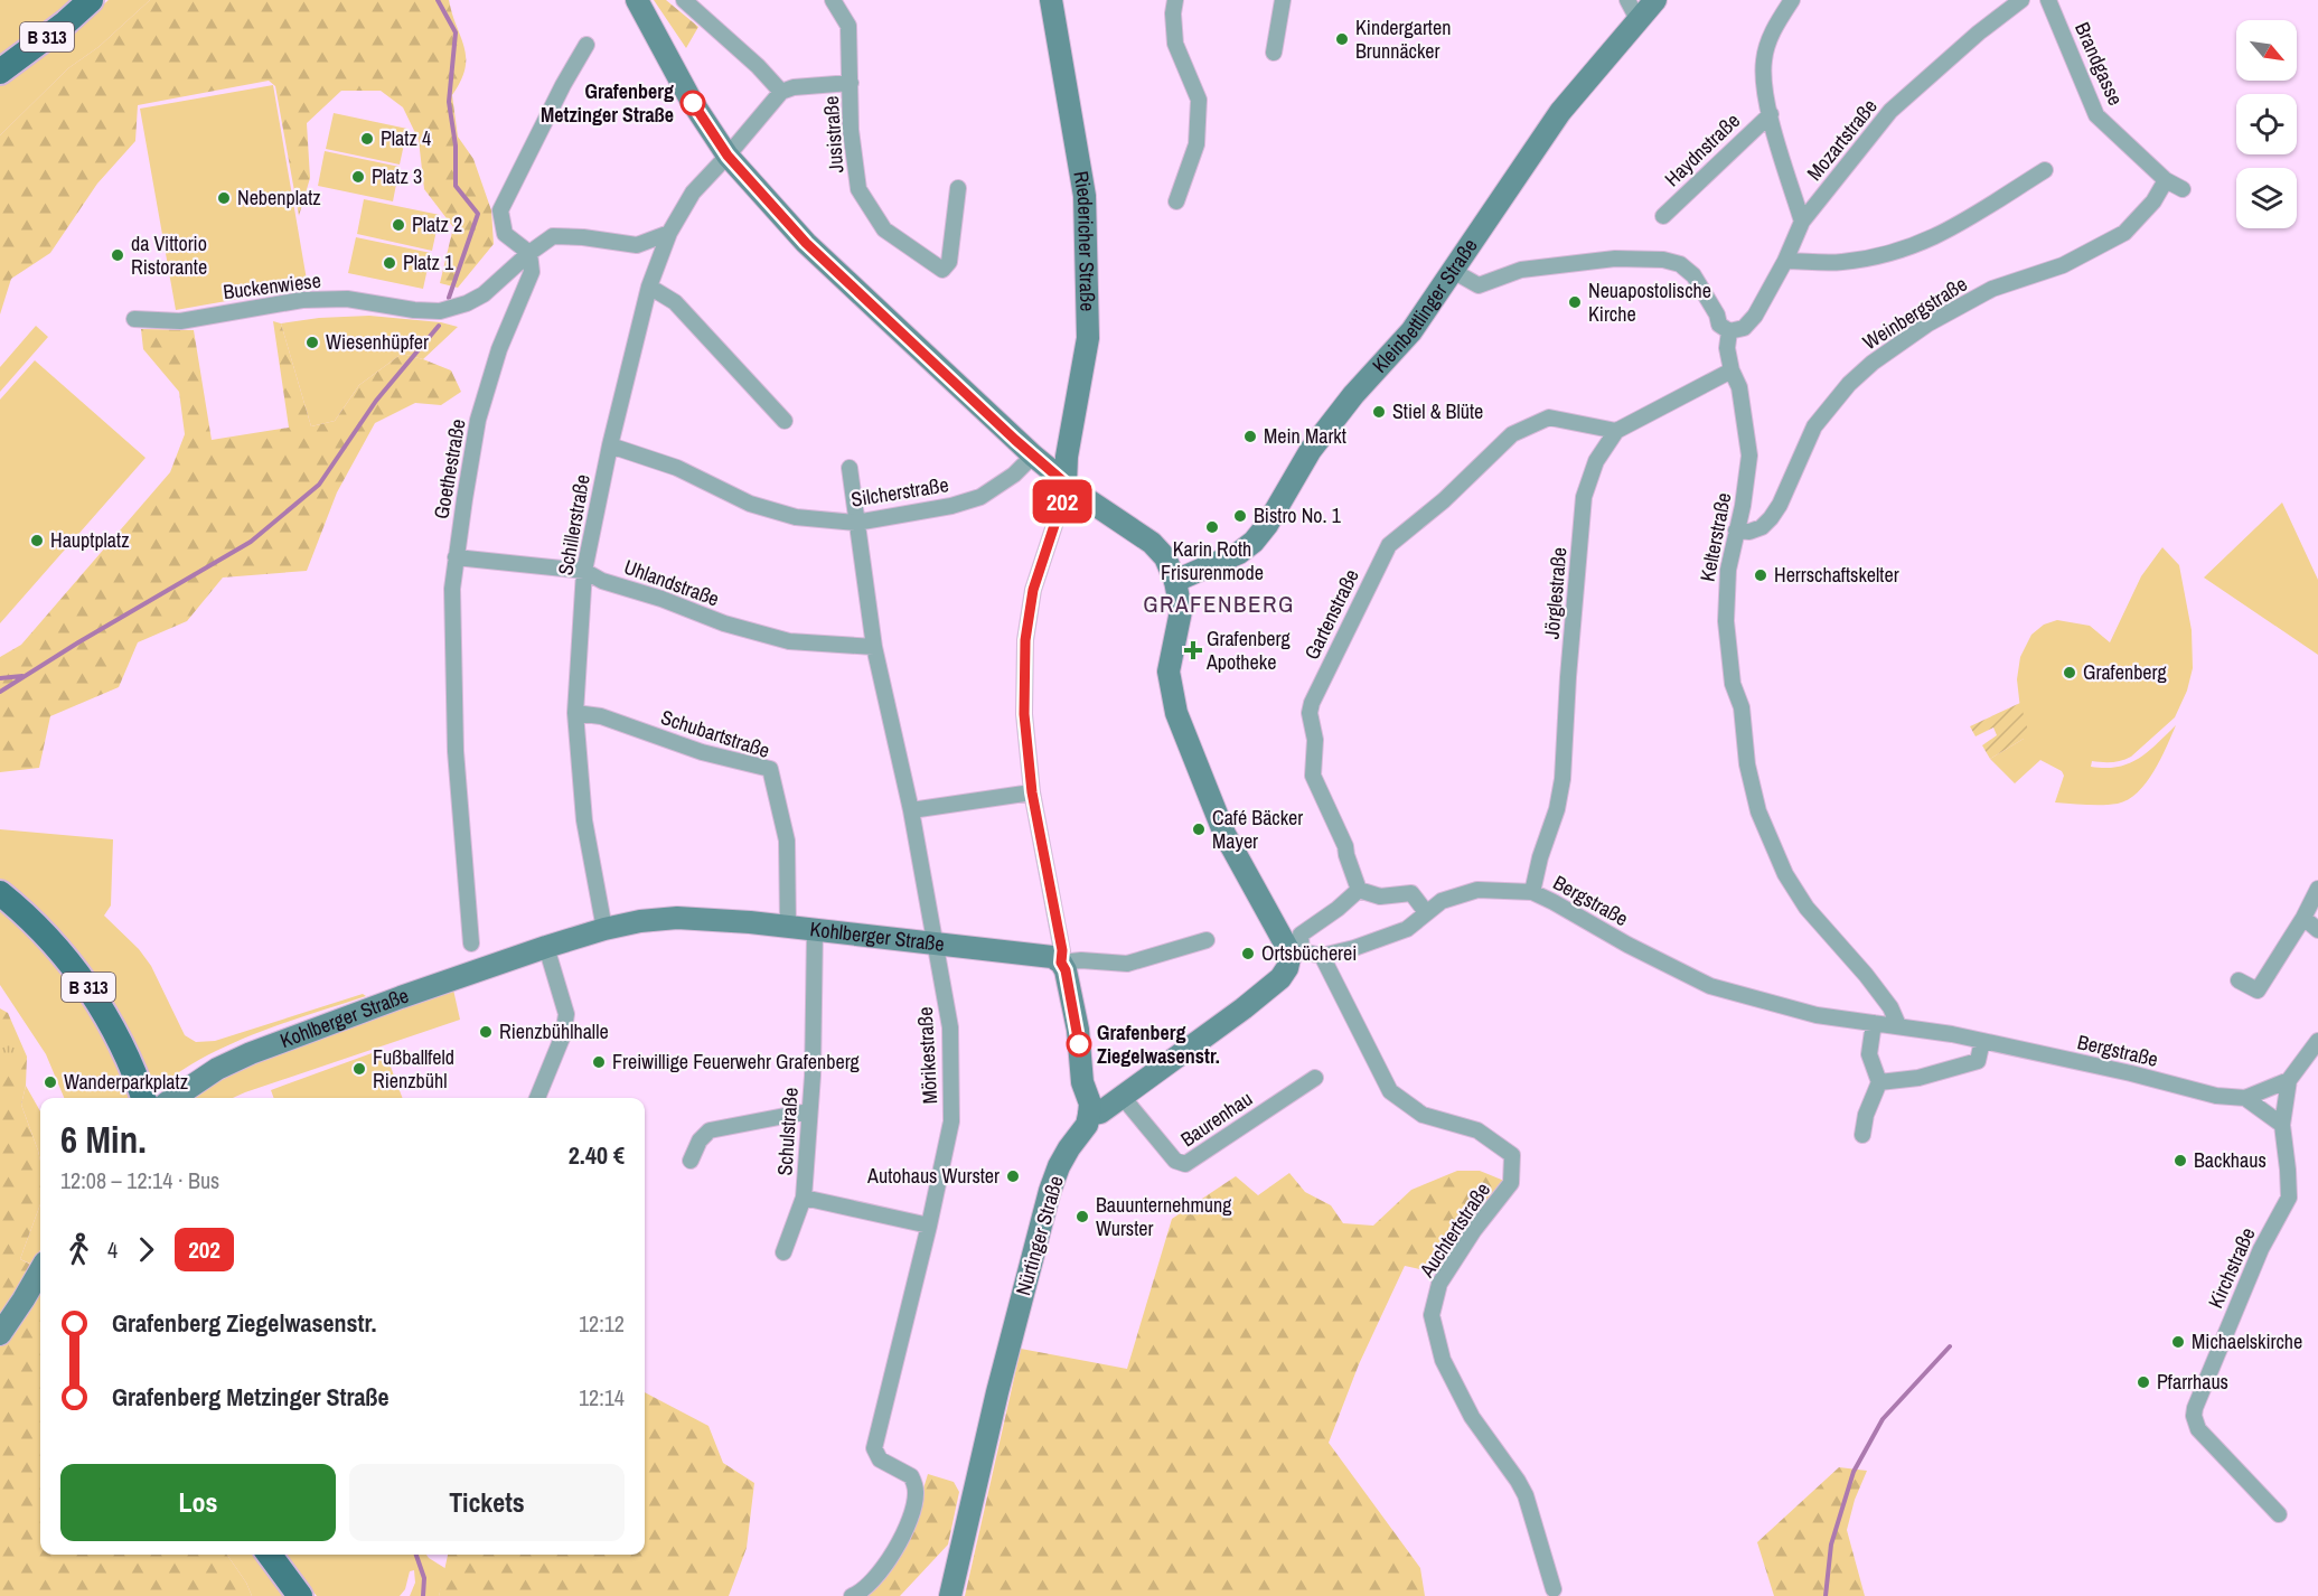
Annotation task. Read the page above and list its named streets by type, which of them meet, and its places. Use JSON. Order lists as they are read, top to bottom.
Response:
{
  "streets": {
    "main road": ["B 313"],
    "street": [
      "Brandgasse",
      "Jusistraße",
      "Mozartstraße",
      "Haydnstraße",
      "Riedericher Straße",
      "Buckenwiese",
      "Kleinbettlinger Straße",
      "Weinbergstraße",
      "Goethestraße",
      "Silcherstraße",
      "Schillerstraße",
      "Kelterstraße",
      "Uhlandstraße",
      "Jörglestraße",
      "Gartenstraße",
      "Schubartstraße",
      "Bergstraße",
      "Kohlberger Straße",
      "Mörikestraße",
      "Baurenhau",
      "Schulstraße",
      "Auchtertstraße",
      "Nürtinger Straße",
      "Kirchstraße"
    ]
  },
  "crossings": [
    ["Brandgasse", "Weinbergstraße"],
    ["Mozartstraße", "Haydnstraße"],
    ["Mozartstraße", "Kelterstraße"],
    ["Buckenwiese", "Goethestraße"],
    ["Buckenwiese", "Schillerstraße"],
    ["Weinbergstraße", "Kelterstraße"],
    ["Goethestraße", "Uhlandstraße"],
    ["Silcherstraße", "Schillerstraße"],
    ["Silcherstraße", "Mörikestraße"],
    ["Schillerstraße", "Uhlandstraße"],
    ["Schillerstraße", "Schubartstraße"],
    ["Schillerstraße", "Kohlberger Straße"],
    ["Kelterstraße", "Jörglestraße"],
    ["Kelterstraße", "Bergstraße"],
    ["Uhlandstraße", "Mörikestraße"],
    ["Jörglestraße", "Gartenstraße"],
    ["Jörglestraße", "Bergstraße"],
    ["Schubartstraße", "Kohlberger Straße"],
    ["Bergstraße", "Auchtertstraße"],
    ["Bergstraße", "Nürtinger Straße"],
    ["Bergstraße", "Kirchstraße"],
    ["Kohlberger Straße", "Mörikestraße"],
    ["Kohlberger Straße", "Schulstraße"],
    ["Baurenhau", "Nürtinger Straße"]
  ],
  "districts": ["GRAFENBERG"],
  "places": {
    "other": [
      "Kindergarten Brunnäcker",
      "Grafenberg Metzinger Straße",
      "Platz 4",
      "Platz 3",
      "Nebenplatz",
      "Platz 2",
      "da Vittorio Ristorante",
      "Platz 1",
      "Neuapostolische Kirche",
      "Wiesenhüpfer",
      "Stiel & Blüte",
      "Mein Markt",
      "Bistro No. 1",
      "Karin Roth Frisurenmode",
      "Hauptplatz",
      "Herrschaftskelter",
      "Grafenberg",
      "Café Bäcker Mayer",
      "Ortsbücherei",
      "Rienzbühlhalle",
      "Grafenberg Ziegelwasenstr.",
      "Freiwillige Feuerwehr Grafenberg",
      "Fußballfeld Rienzbühl",
      "Wanderparkplatz",
      "Backhaus",
      "Autohaus Wurster",
      "Bauunternehmung Wurster",
      "Michaelskirche",
      "Pfarrhaus"
    ],
    "health": ["Grafenberg Apotheke"]
  },
  "lines": ["bus line 202"],
  "north": "bottom right",
  "page": {
    "on_map": "202",
    "heading": ["6 Min.", "12:08 – 12:14 · Bus", "2.40 €"],
    "legs": ["4", "202"],
    "list": [
      {
        "name": "Grafenberg Ziegelwasenstr.",
        "value": "12:12"
      },
      {
        "name": "Grafenberg Metzinger Straße",
        "value": "12:14"
      }
    ],
    "buttons": ["Los", "Tickets"]
  }
}
